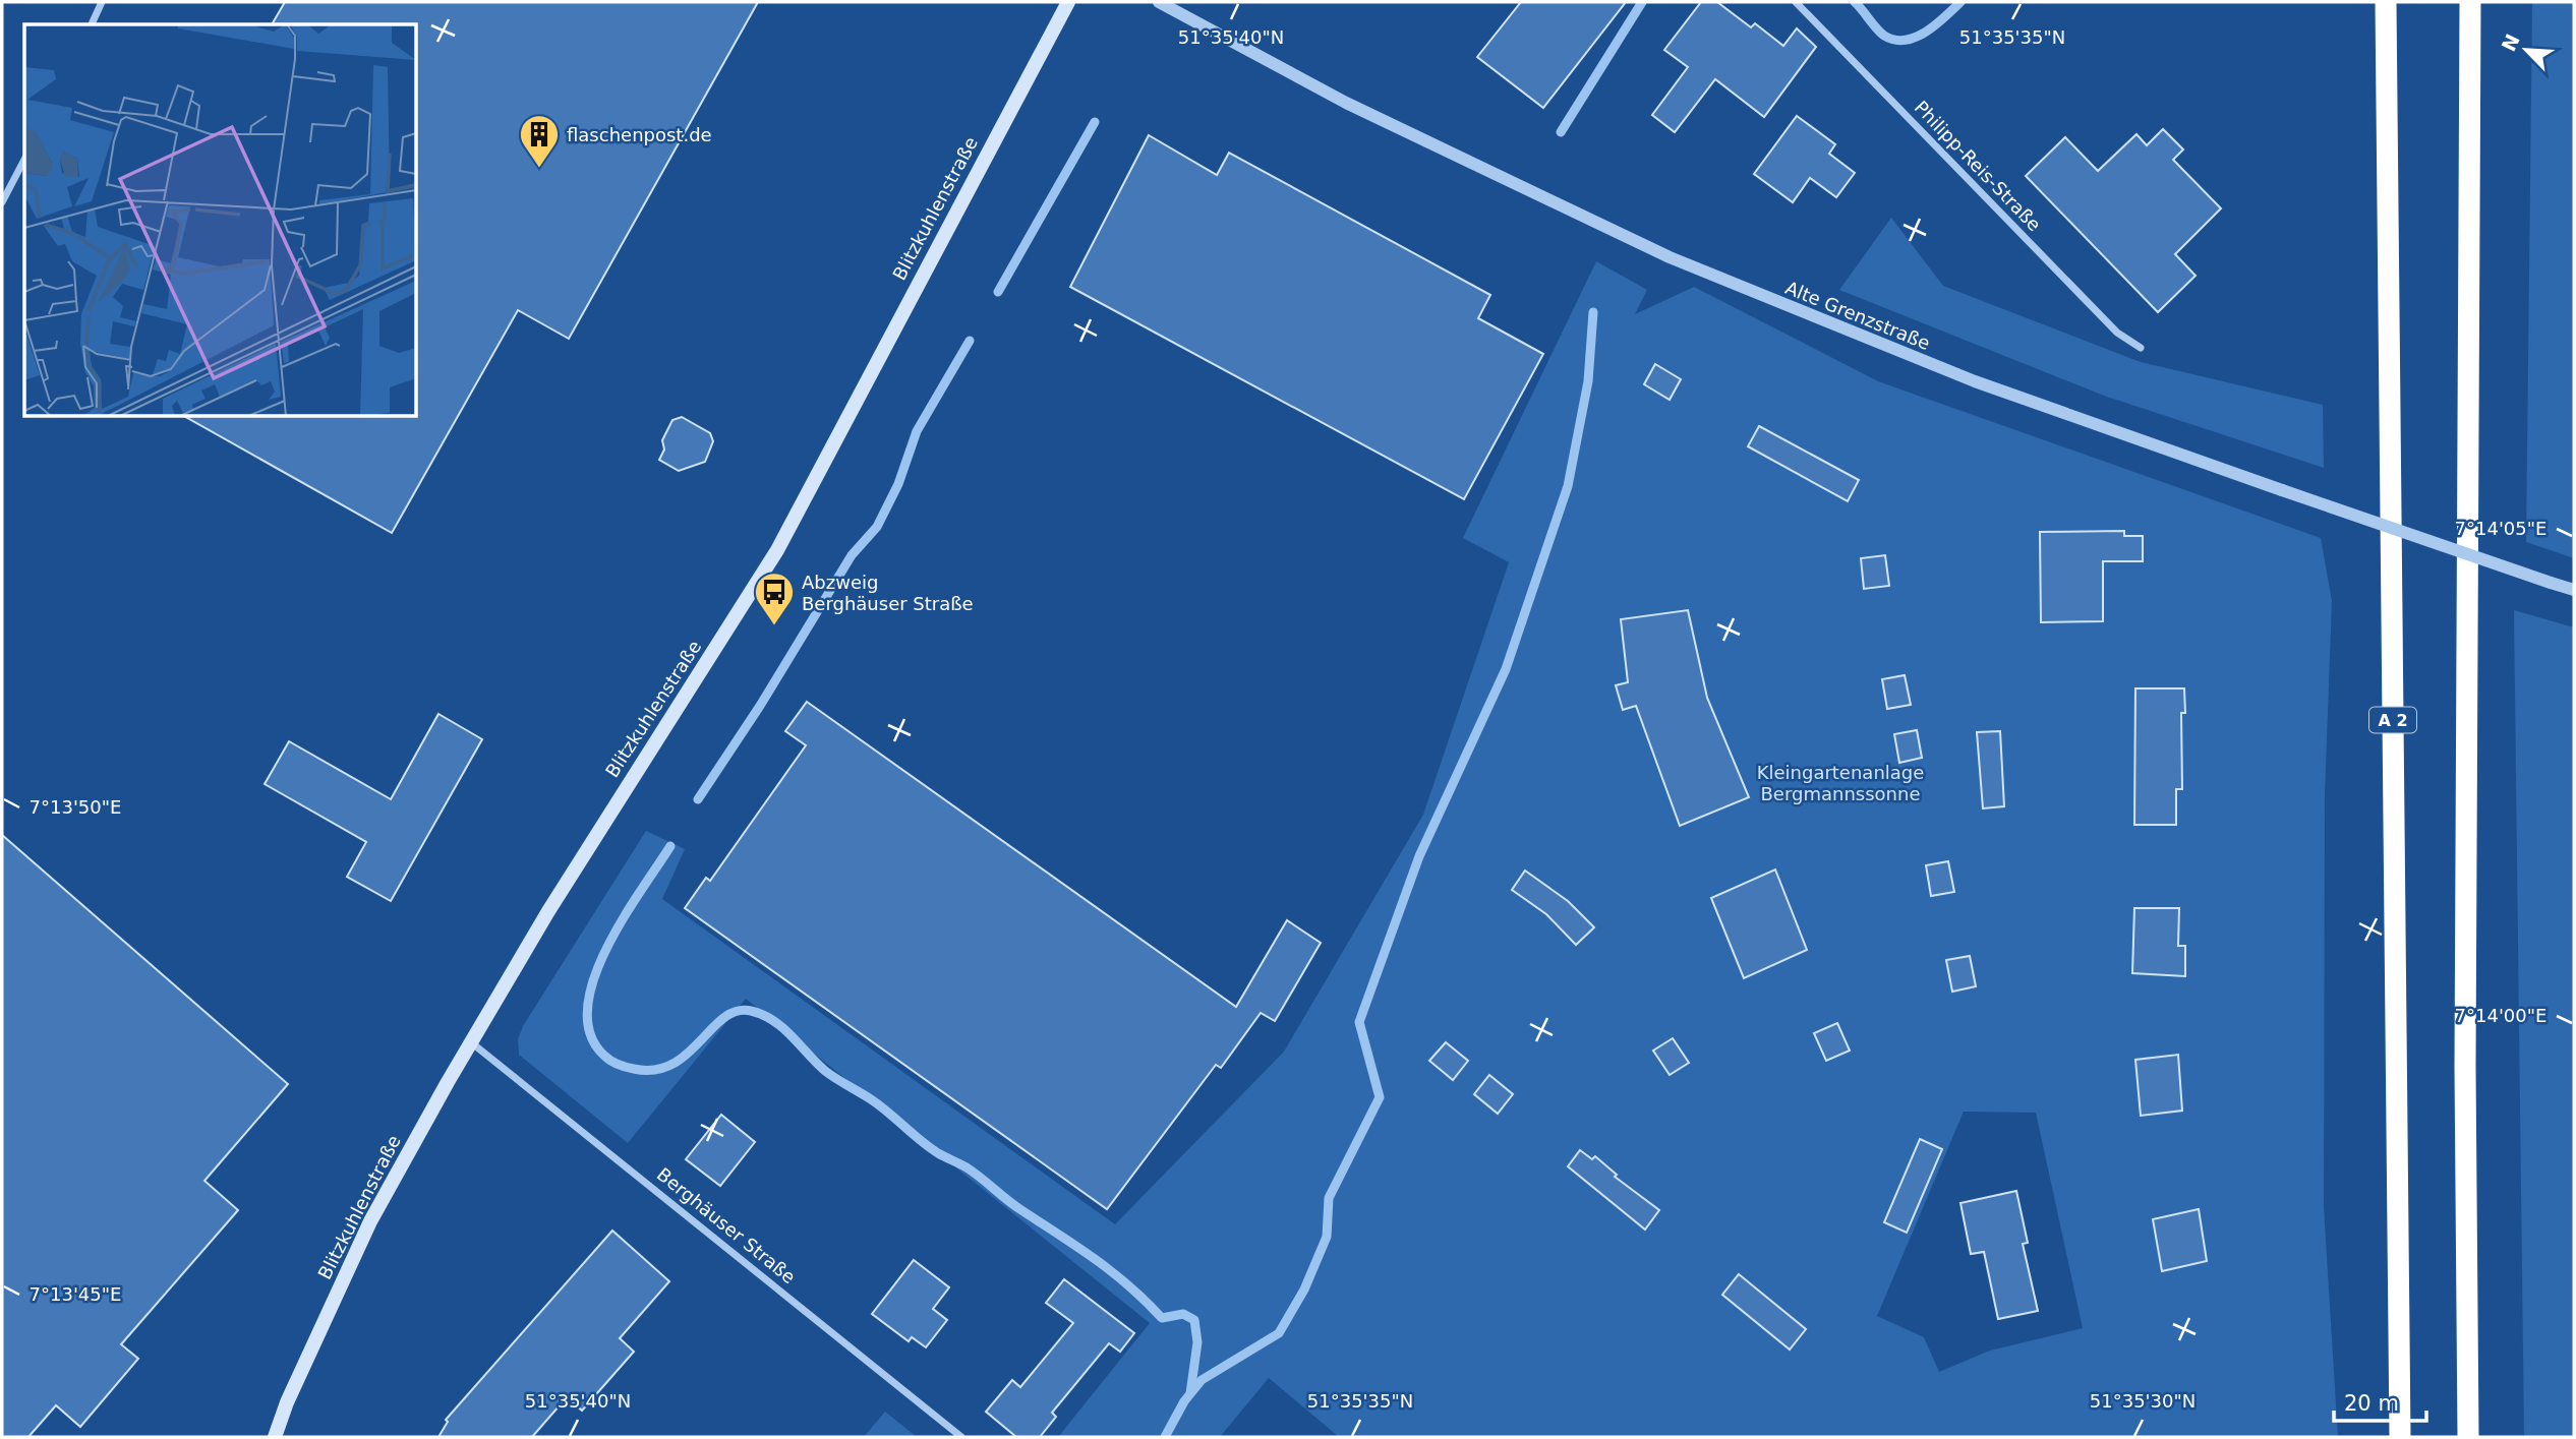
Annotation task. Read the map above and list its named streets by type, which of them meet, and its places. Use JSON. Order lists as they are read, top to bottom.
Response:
{
  "streets": {
    "highway": ["A 2"],
    "main road": ["Blitzkuhlenstraße"],
    "street": ["Philipp-Reis-Straße", "Alte Grenzstraße", "Berghäuser Straße"]
  },
  "crossings": [
    ["Blitzkuhlenstraße", "Berghäuser Straße"]
  ],
  "parks": ["Kleingartenanlage Bergmannssonne"],
  "places": {
    "building": ["flaschenpost.de"],
    "bus stop": ["Abzweig Berghäuser Straße"]
  },
  "scale_bar": "20 m",
  "north": "top left",
  "coordinates": [
    "51°35'40\"N",
    "51°35'35\"N",
    "7°14'05\"E",
    "7°13'50\"E",
    "7°14'00\"E",
    "7°13'45\"E",
    "51°35'30\"N"
  ]
}
